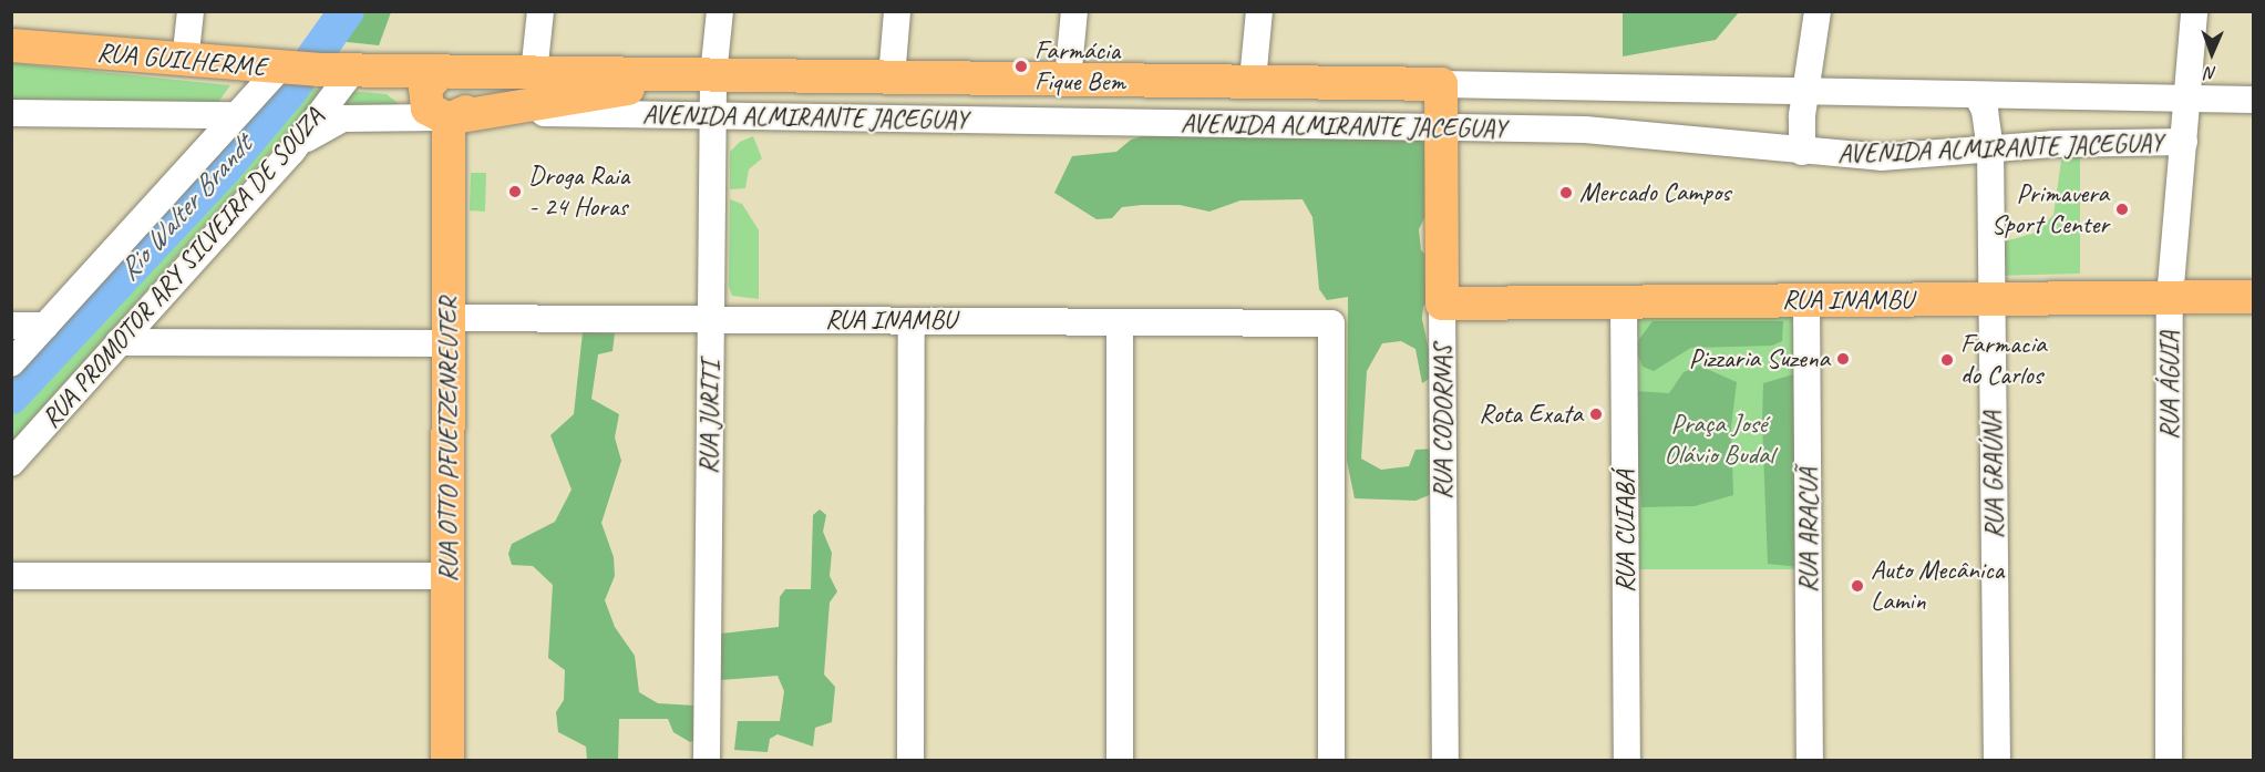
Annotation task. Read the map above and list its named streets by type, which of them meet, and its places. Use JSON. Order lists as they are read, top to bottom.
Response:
{
  "streets": {
    "main road": [
      "RUA GUILHERME",
      "AVENIDA ALMIRANTE JACEGUAY",
      "RUA INAMBU",
      "RUA CODORNAS",
      "RUA OTTO PFUETZENREUTER"
    ],
    "street": [
      "RUA PROMOTOR ARY SILVEIRA DE SOUZA",
      "RUA ÁGUIA",
      "RUA JURITI",
      "RUA GRAÚNA",
      "RUA ARACUÃ",
      "RUA CUIABÁ"
    ]
  },
  "crossings": [
    ["RUA GUILHERME", "AVENIDA ALMIRANTE JACEGUAY"],
    ["RUA GUILHERME", "RUA PROMOTOR ARY SILVEIRA DE SOUZA"],
    ["RUA GUILHERME", "RUA OTTO PFUETZENREUTER"],
    ["AVENIDA ALMIRANTE JACEGUAY", "RUA PROMOTOR ARY SILVEIRA DE SOUZA"],
    ["AVENIDA ALMIRANTE JACEGUAY", "RUA ÁGUIA"],
    ["AVENIDA ALMIRANTE JACEGUAY", "RUA JURITI"],
    ["AVENIDA ALMIRANTE JACEGUAY", "RUA CODORNAS"],
    ["AVENIDA ALMIRANTE JACEGUAY", "RUA OTTO PFUETZENREUTER"],
    ["AVENIDA ALMIRANTE JACEGUAY", "RUA GRAÚNA"],
    ["RUA PROMOTOR ARY SILVEIRA DE SOUZA", "RUA INAMBU"],
    ["RUA INAMBU", "RUA ÁGUIA"],
    ["RUA INAMBU", "RUA JURITI"],
    ["RUA INAMBU", "RUA CODORNAS"],
    ["RUA INAMBU", "RUA OTTO PFUETZENREUTER"],
    ["RUA INAMBU", "RUA GRAÚNA"],
    ["RUA INAMBU", "RUA ARACUÃ"],
    ["RUA INAMBU", "RUA CUIABÁ"]
  ],
  "water": ["Rio Walter Brandt"],
  "parks": ["Praça José Olávio Budal"],
  "places": [
    "Farmácia Fique Bem",
    "Droga Raia - 24 Horas",
    "Mercado Campos",
    "Primavera Sport Center",
    "Pizzaria Suzena",
    "Farmacia do Carlos",
    "Rota Exata",
    "Auto Mecânica Lamin"
  ],
  "north": "bottom"
}
